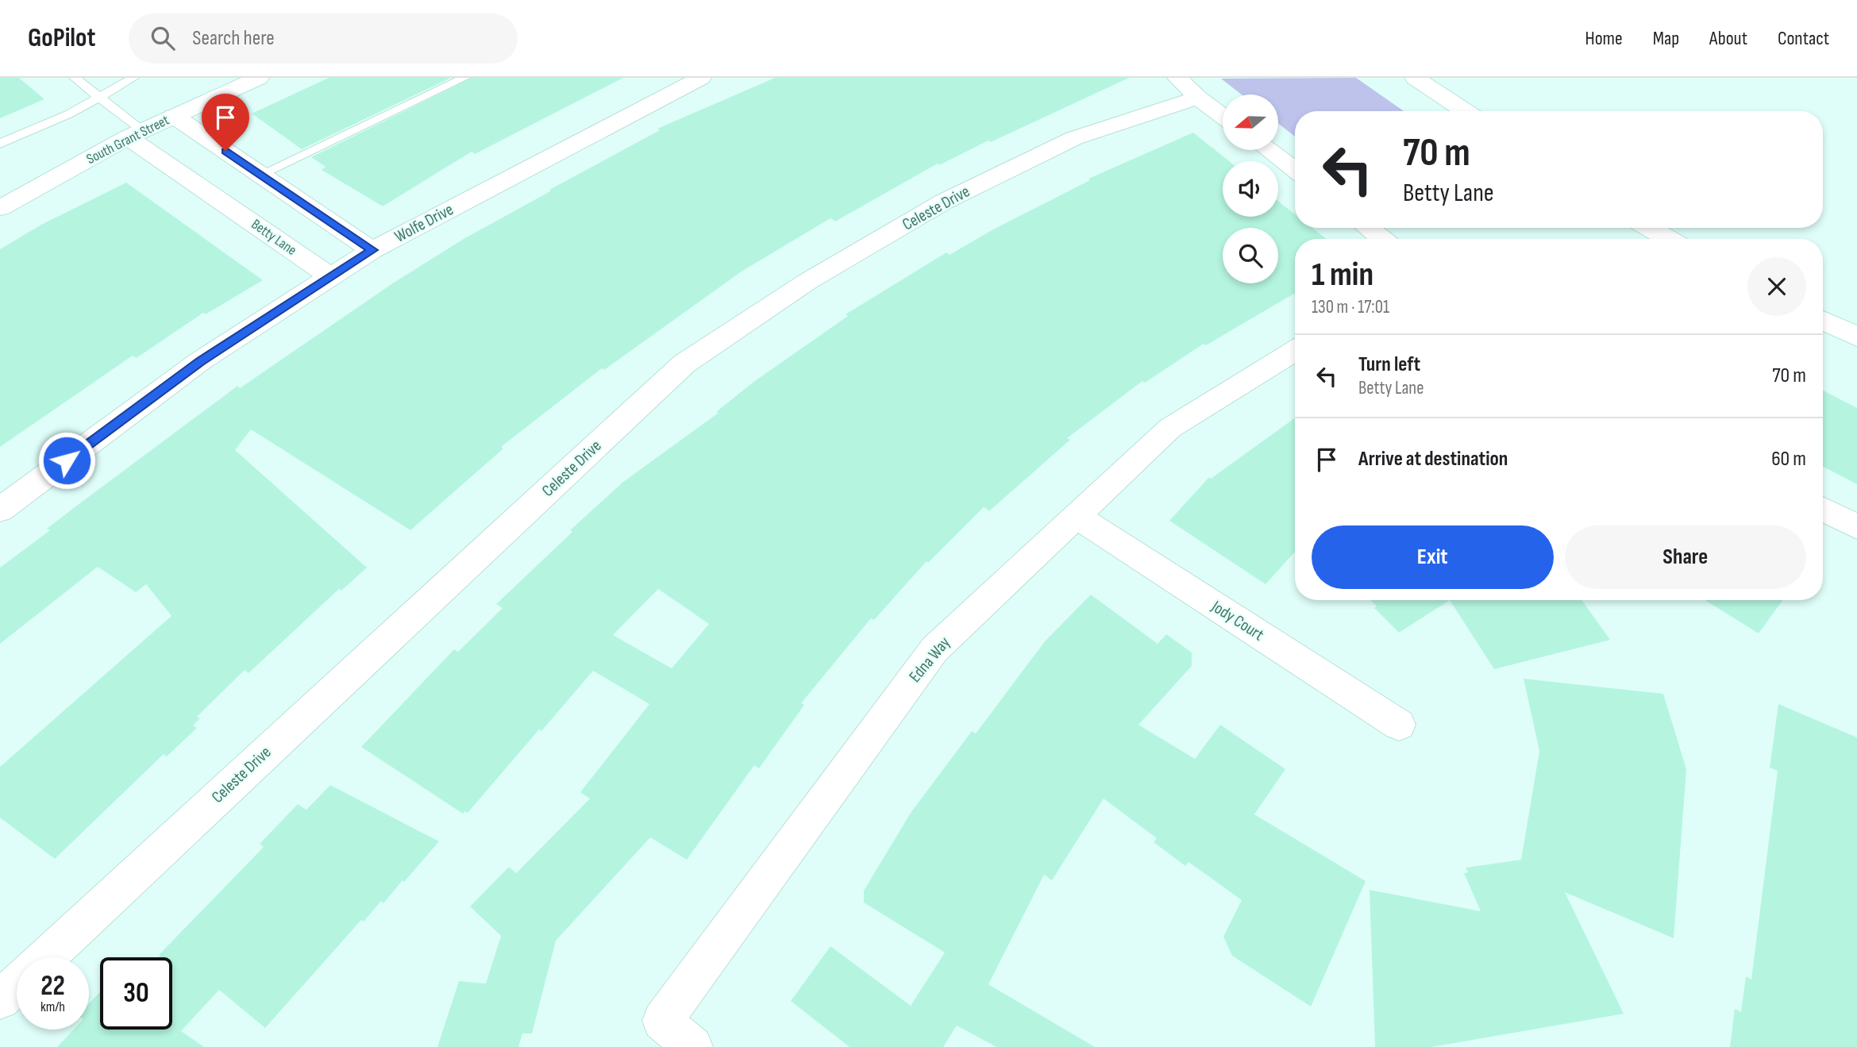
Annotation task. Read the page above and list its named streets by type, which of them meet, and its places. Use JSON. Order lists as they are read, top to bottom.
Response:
{
  "streets": {
    "street": [
      "South Grant Street",
      "Celeste Drive",
      "Wolfe Drive",
      "Betty Lane",
      "Jody Court",
      "Edna Way"
    ]
  },
  "crossings": [
    ["South Grant Street", "Betty Lane"],
    ["Wolfe Drive", "Betty Lane"],
    ["Jody Court", "Edna Way"]
  ],
  "north": "left",
  "page": {
    "header": "GoPilot",
    "search": "Search here",
    "nav": [
      "Home",
      "Map",
      "About",
      "Contact"
    ],
    "turn": ["70 m", "Betty Lane"],
    "heading": ["1 min", "130 m · 17:01"],
    "list": [
      {
        "name": "Turn left",
        "note": "Betty Lane",
        "value": "70 m"
      },
      {
        "name": "Arrive at destination",
        "value": "60 m"
      }
    ],
    "buttons": ["Exit", "Share"],
    "speed": "22 km/h",
    "limit": "30"
  }
}
